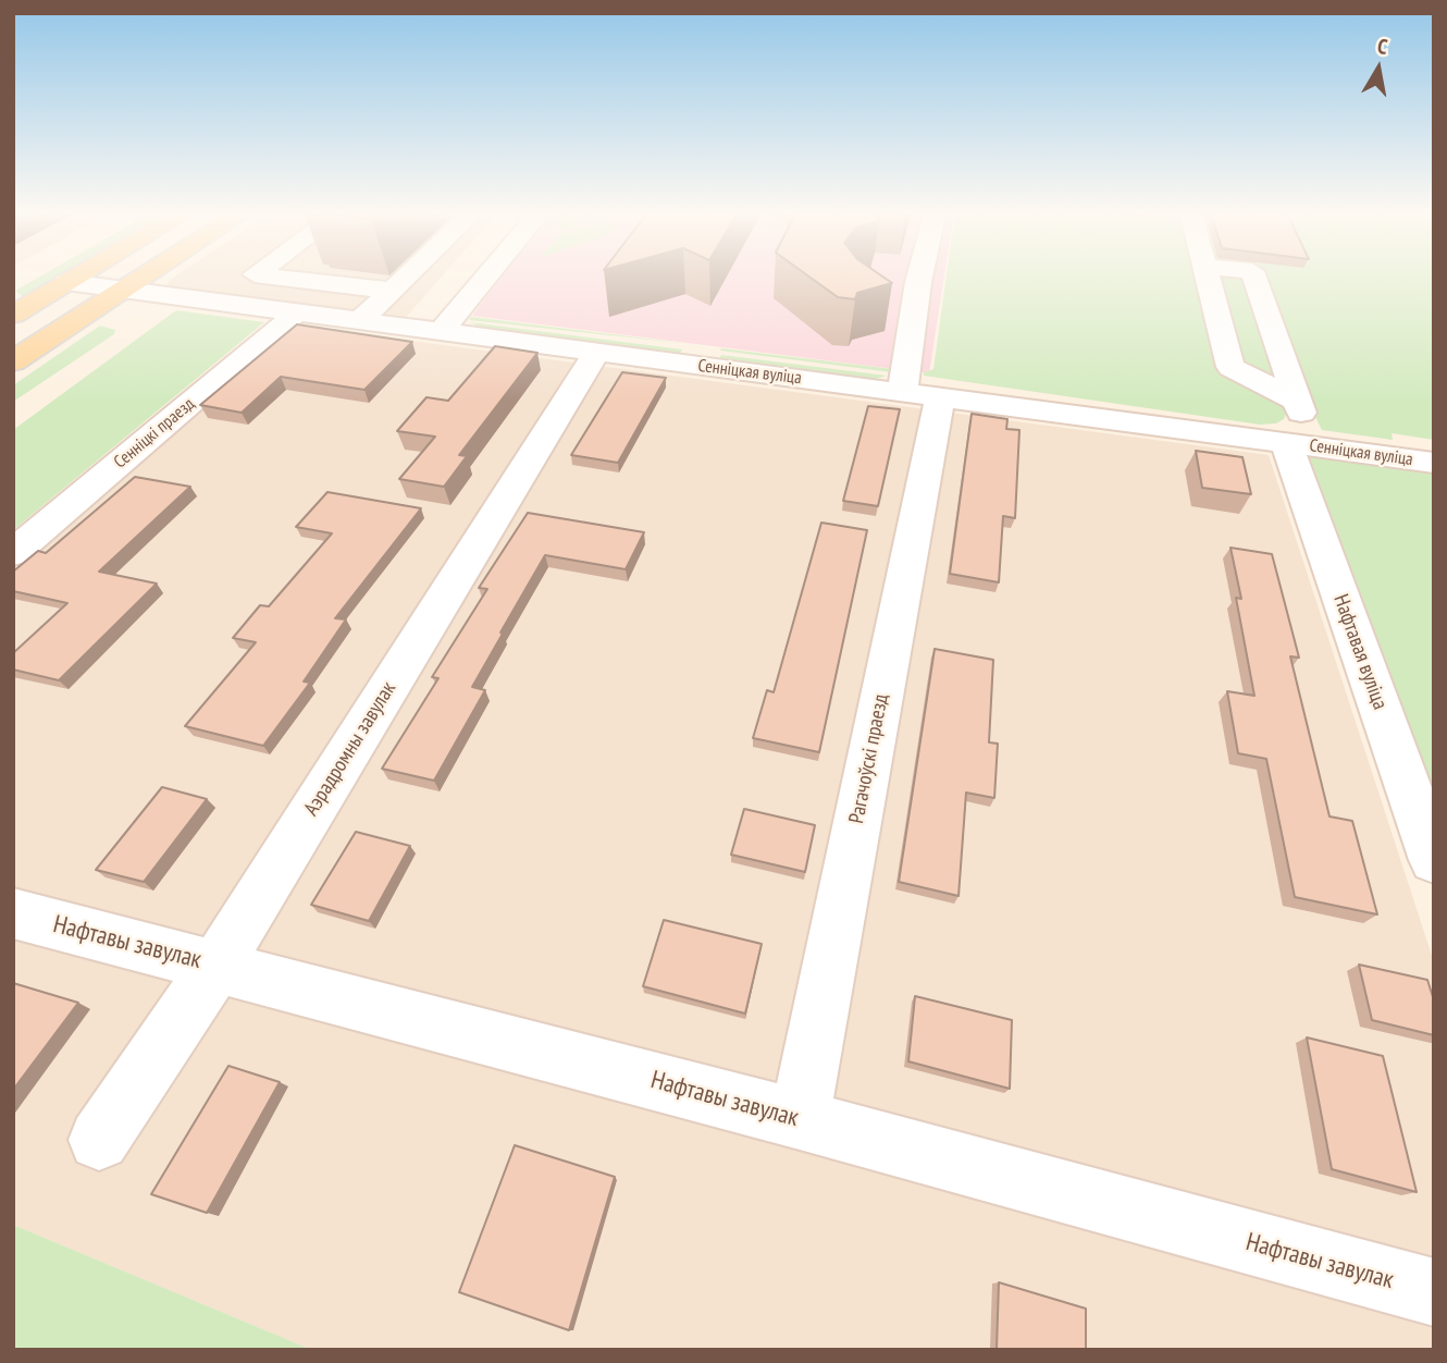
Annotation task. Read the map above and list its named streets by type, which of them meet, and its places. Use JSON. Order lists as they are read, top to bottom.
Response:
{
  "streets": {
    "street": [
      "Сенніцкая вуліца",
      "Сенніцкі праезд",
      "Нафтавая вуліца",
      "Аэрадромны завулак",
      "Рагачоўскі праезд",
      "Нафтавы завулак"
    ]
  },
  "crossings": [
    ["Сенніцкая вуліца", "Сенніцкі праезд"],
    ["Сенніцкая вуліца", "Нафтавая вуліца"],
    ["Сенніцкая вуліца", "Аэрадромны завулак"],
    ["Сенніцкая вуліца", "Рагачоўскі праезд"],
    ["Аэрадромны завулак", "Нафтавы завулак"],
    ["Рагачоўскі праезд", "Нафтавы завулак"]
  ],
  "north": "top"
}
